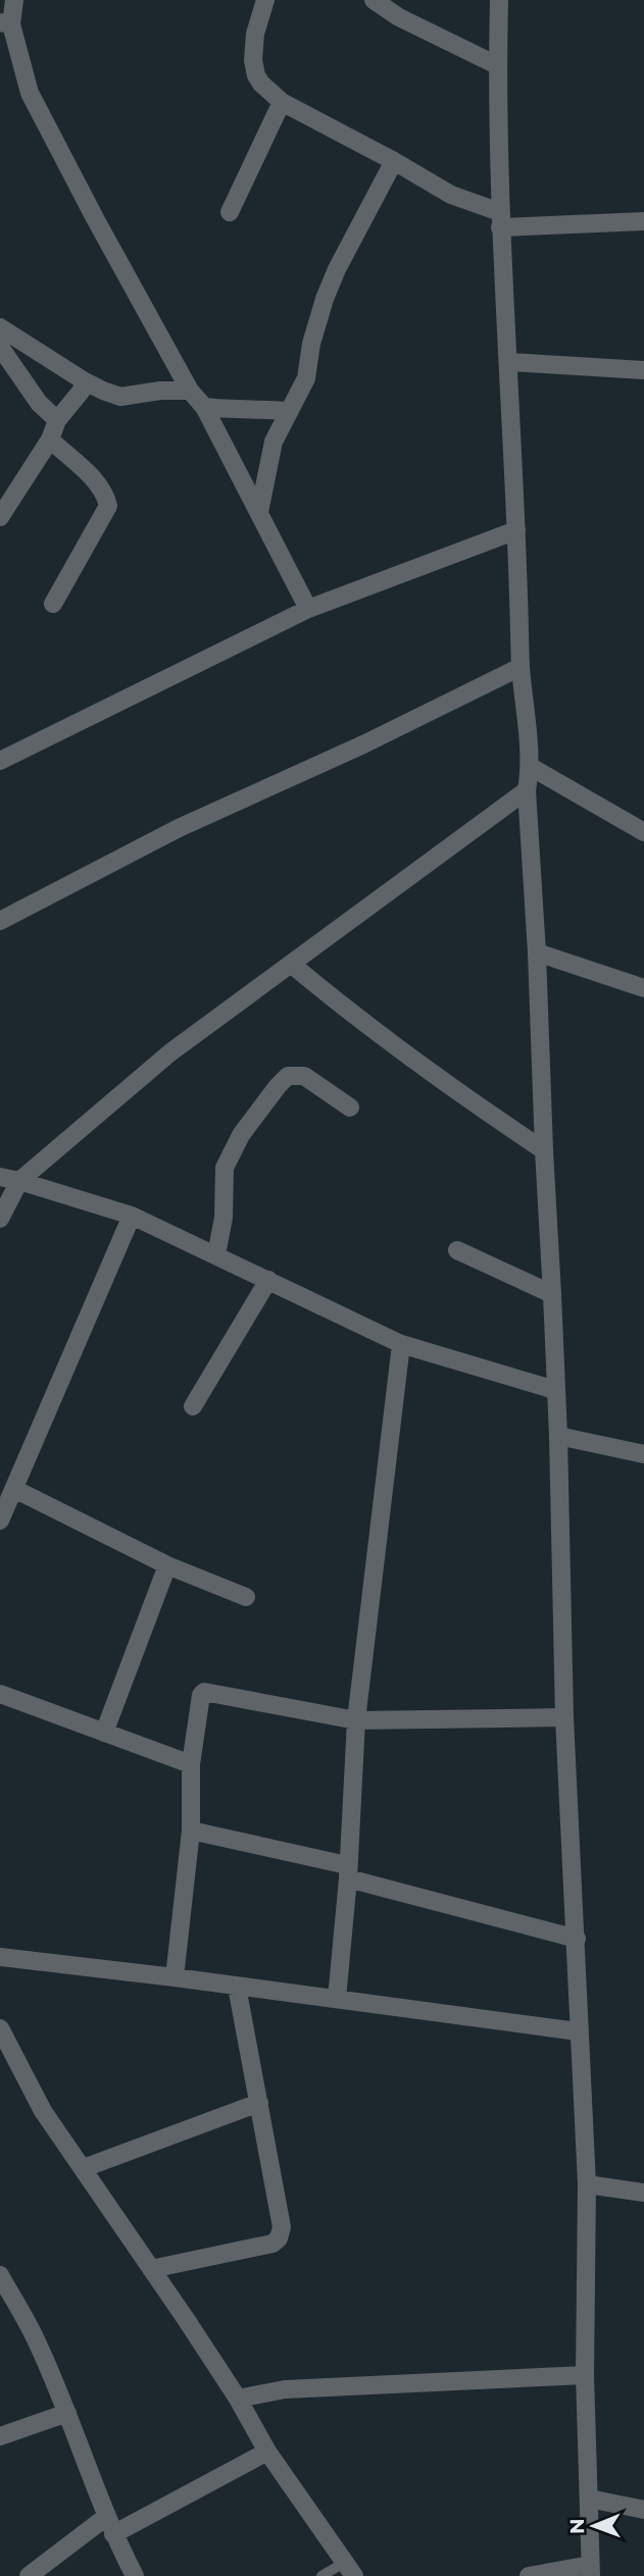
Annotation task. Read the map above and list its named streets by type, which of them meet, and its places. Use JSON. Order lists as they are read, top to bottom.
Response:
{
  "north": "left"
}
